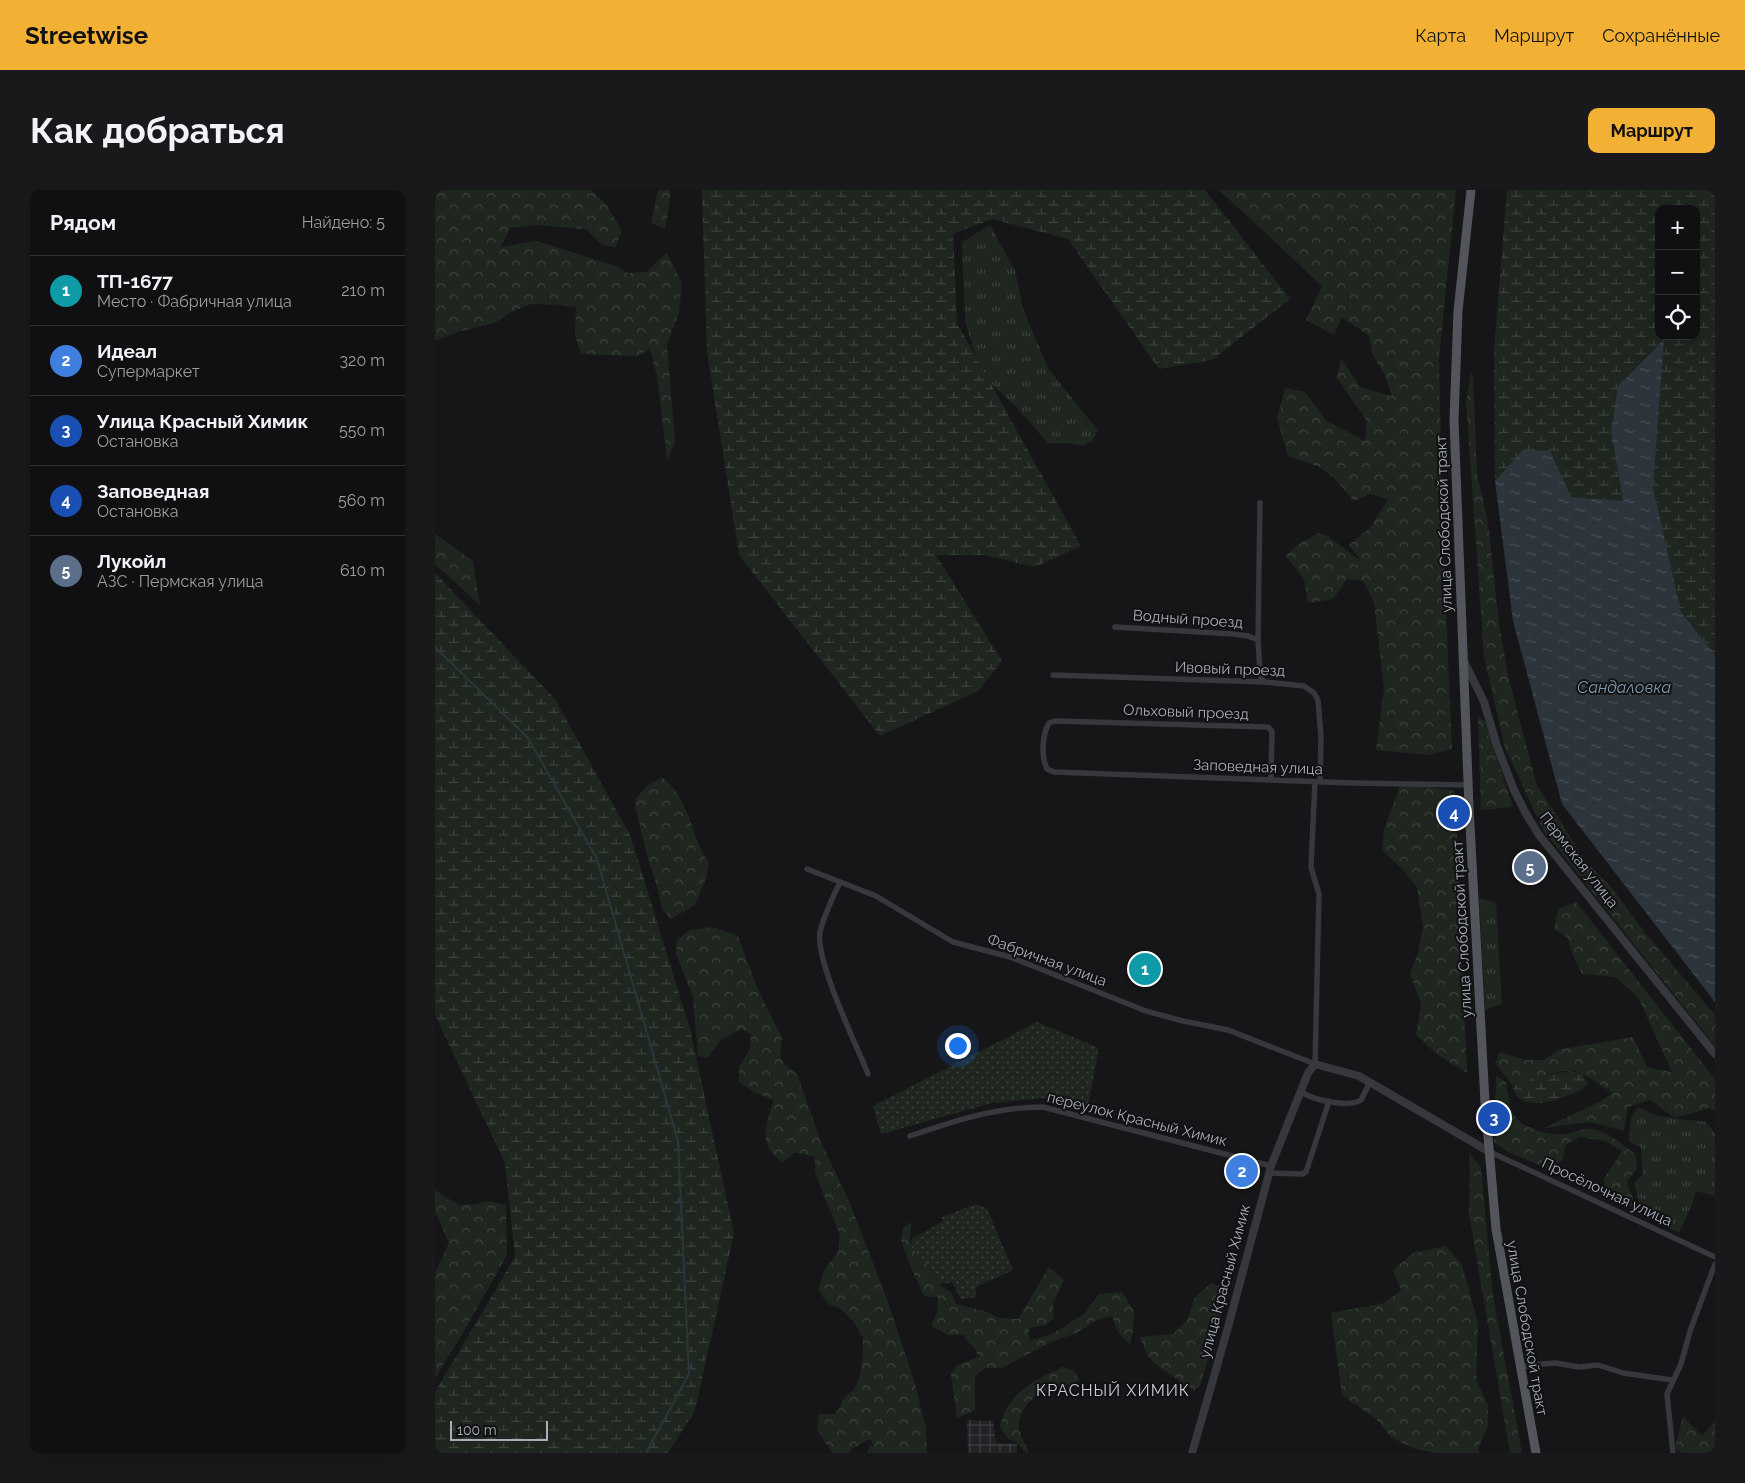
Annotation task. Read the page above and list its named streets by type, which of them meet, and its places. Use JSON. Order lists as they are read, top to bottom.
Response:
{
  "streets": {
    "main road": ["улица Слободской тракт"],
    "street": [
      "Водный проезд",
      "Ивовый проезд",
      "Ольховый проезд",
      "Заповедная улица",
      "Пермская улица",
      "Фабричная улица",
      "переулок Красный Химик",
      "Просёлочная улица",
      "улица Красный Химик"
    ]
  },
  "crossings": [
    ["улица Слободской тракт", "Заповедная улица"],
    ["улица Слободской тракт", "Пермская улица"],
    ["улица Слободской тракт", "Просёлочная улица"],
    ["Ивовый проезд", "Заповедная улица"],
    ["Ольховый проезд", "Заповедная улица"],
    ["Фабричная улица", "улица Красный Химик"],
    ["переулок Красный Химик", "улица Красный Химик"]
  ],
  "districts": ["КРАСНЫЙ ХИМИК"],
  "water": ["Сандаловка"],
  "scale_bar": "100 m",
  "page": {
    "header": "Streetwise",
    "nav": ["Карта", "Маршрут", "Сохранённые"],
    "buttons": "Маршрут",
    "title": "Как добраться",
    "heading": ["Рядом", "Найдено: 5"],
    "map_buttons": ["+", "−"],
    "list": [
      {
        "mark": "1",
        "name": "ТП-1677",
        "note": "Место · Фабричная улица",
        "value": "210 m"
      },
      {
        "mark": "2",
        "name": "Идеал",
        "note": "Супермаркет",
        "value": "320 m"
      },
      {
        "mark": "3",
        "name": "Улица Красный Химик",
        "note": "Остановка",
        "value": "550 m"
      },
      {
        "mark": "4",
        "name": "Заповедная",
        "note": "Остановка",
        "value": "560 m"
      },
      {
        "mark": "5",
        "name": "Лукойл",
        "note": "АЗС · Пермская улица",
        "value": "610 m"
      }
    ],
    "pins": [
      "4",
      "5",
      "1",
      "3",
      "2"
    ],
    "scale": "100 m"
  }
}
